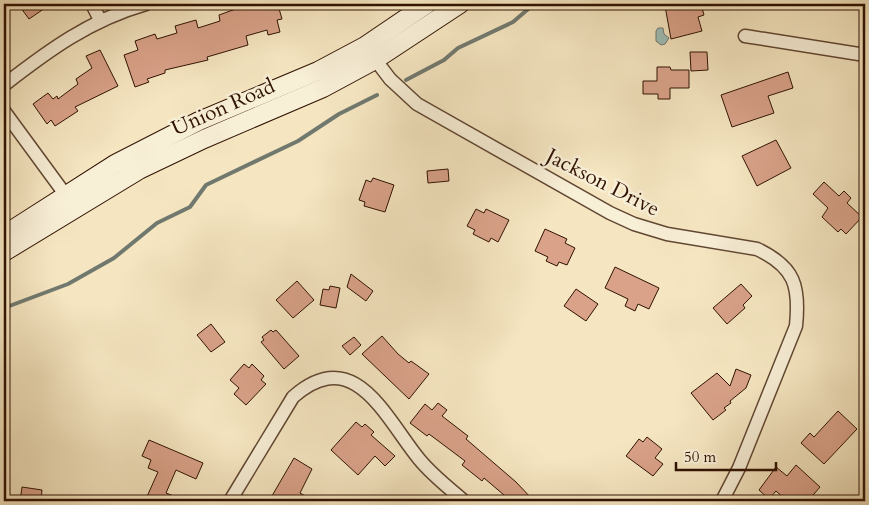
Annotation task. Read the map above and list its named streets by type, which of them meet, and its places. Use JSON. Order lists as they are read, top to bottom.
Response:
{
  "streets": {
    "main road": ["Union Road"],
    "street": ["Jackson Drive"]
  },
  "crossings": [
    ["Union Road", "Jackson Drive"]
  ],
  "scale_bar": "50 m"
}
